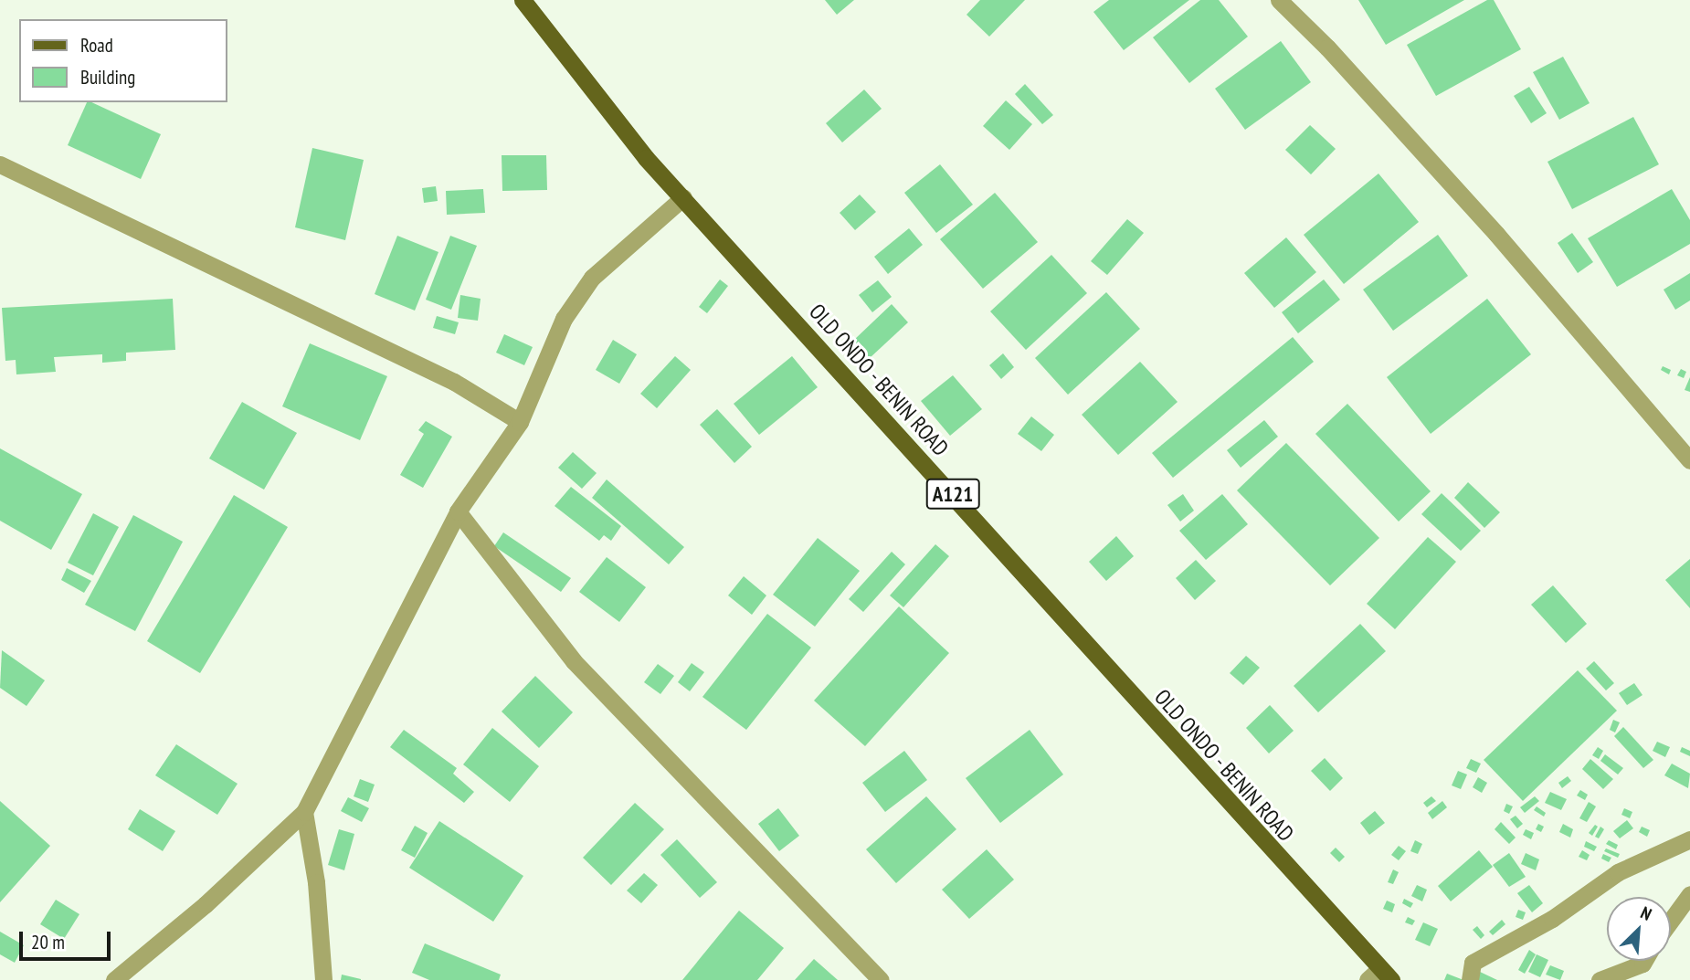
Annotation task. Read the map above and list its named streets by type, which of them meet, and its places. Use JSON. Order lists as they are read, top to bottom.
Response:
{
  "streets": {
    "main road": ["OLD ONDO - BENIN ROAD", "A121"]
  },
  "legend": ["Road", "Building"],
  "scale_bar": "20 m",
  "north": "top right"
}
